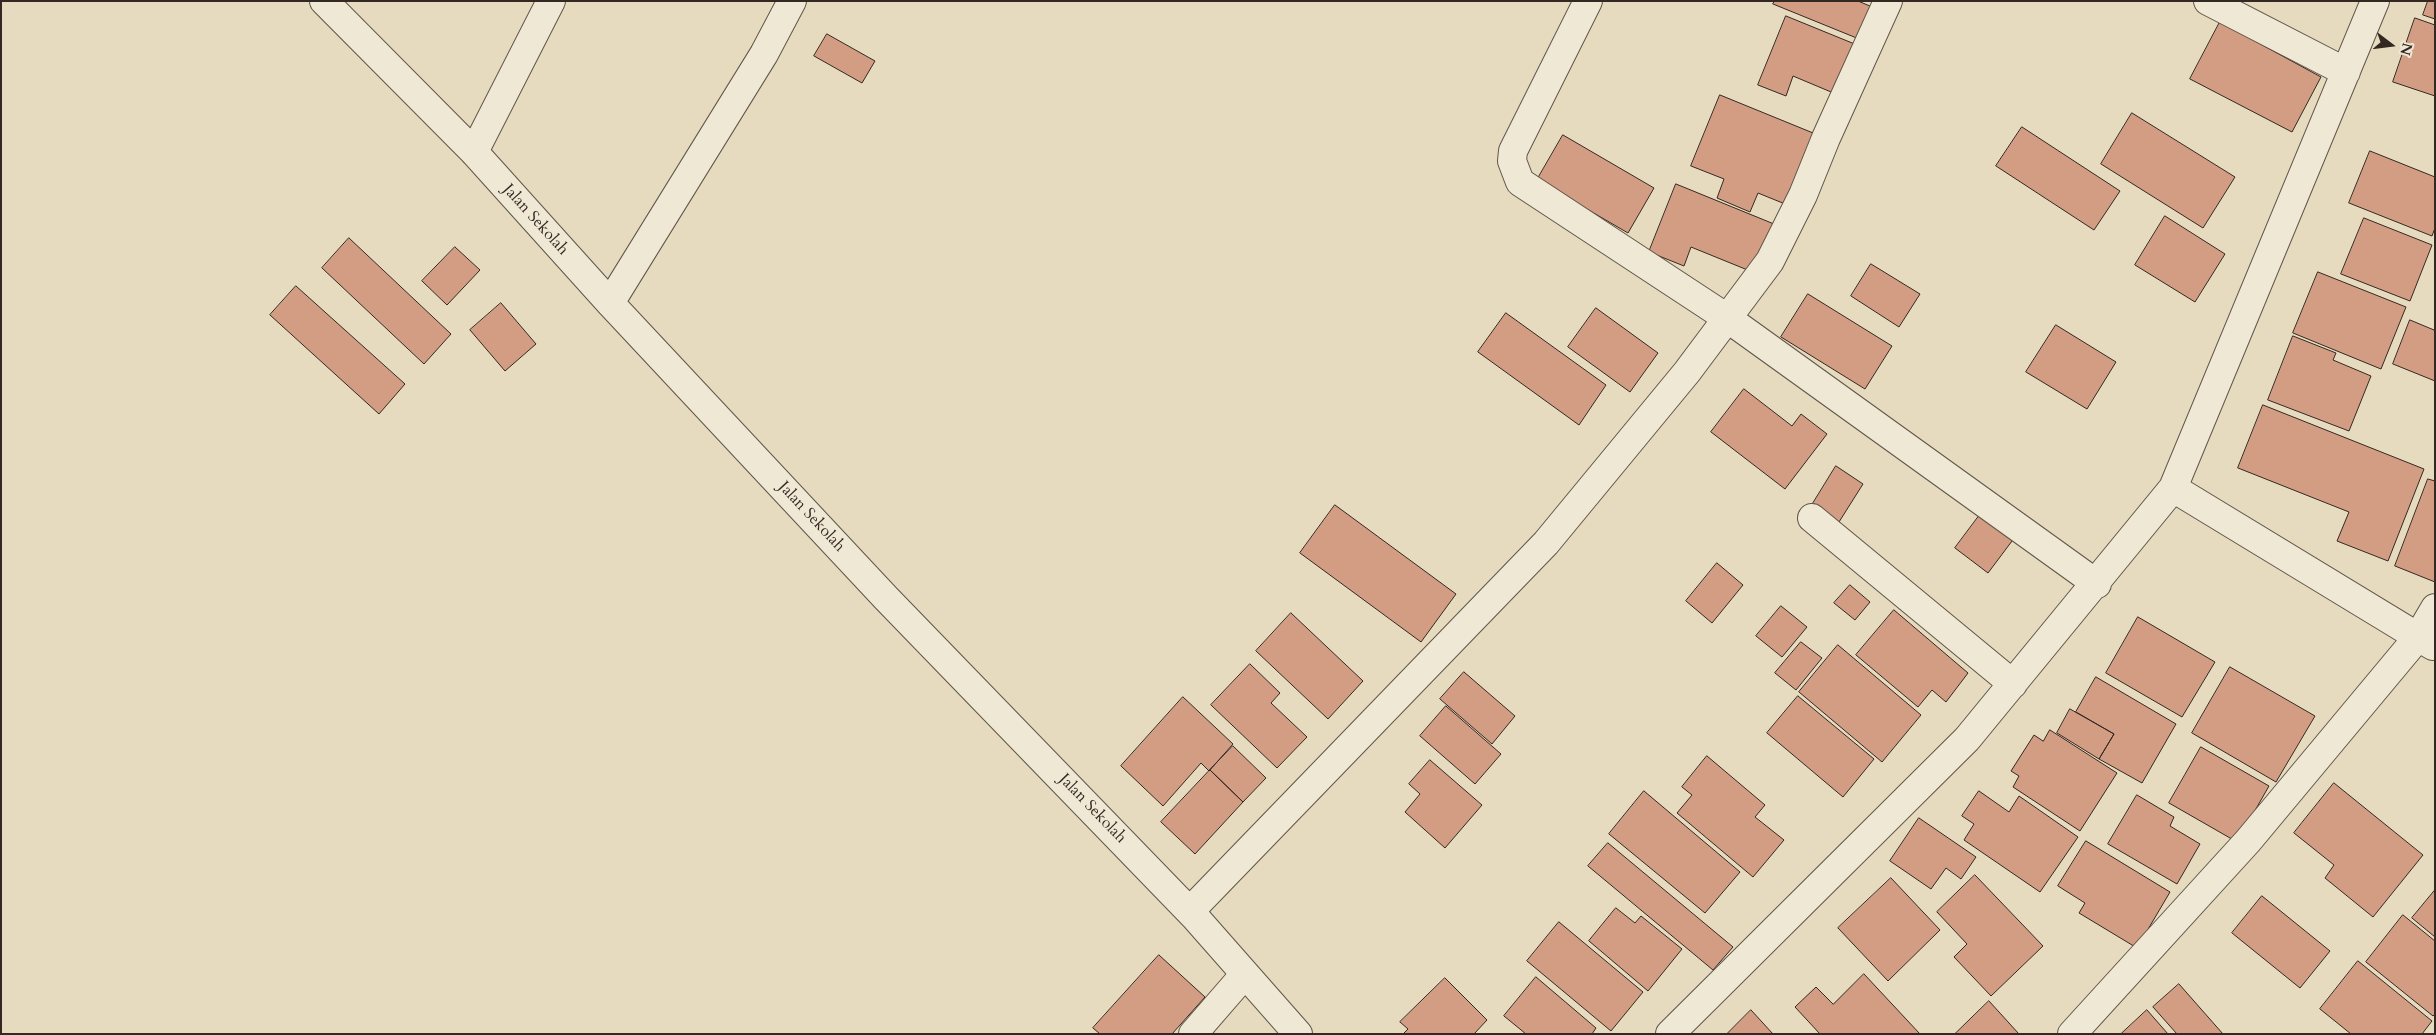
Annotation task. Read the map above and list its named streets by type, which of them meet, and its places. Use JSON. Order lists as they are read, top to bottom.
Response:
{
  "streets": {
    "street": ["Jalan Sekolah"]
  },
  "north": "right"
}
